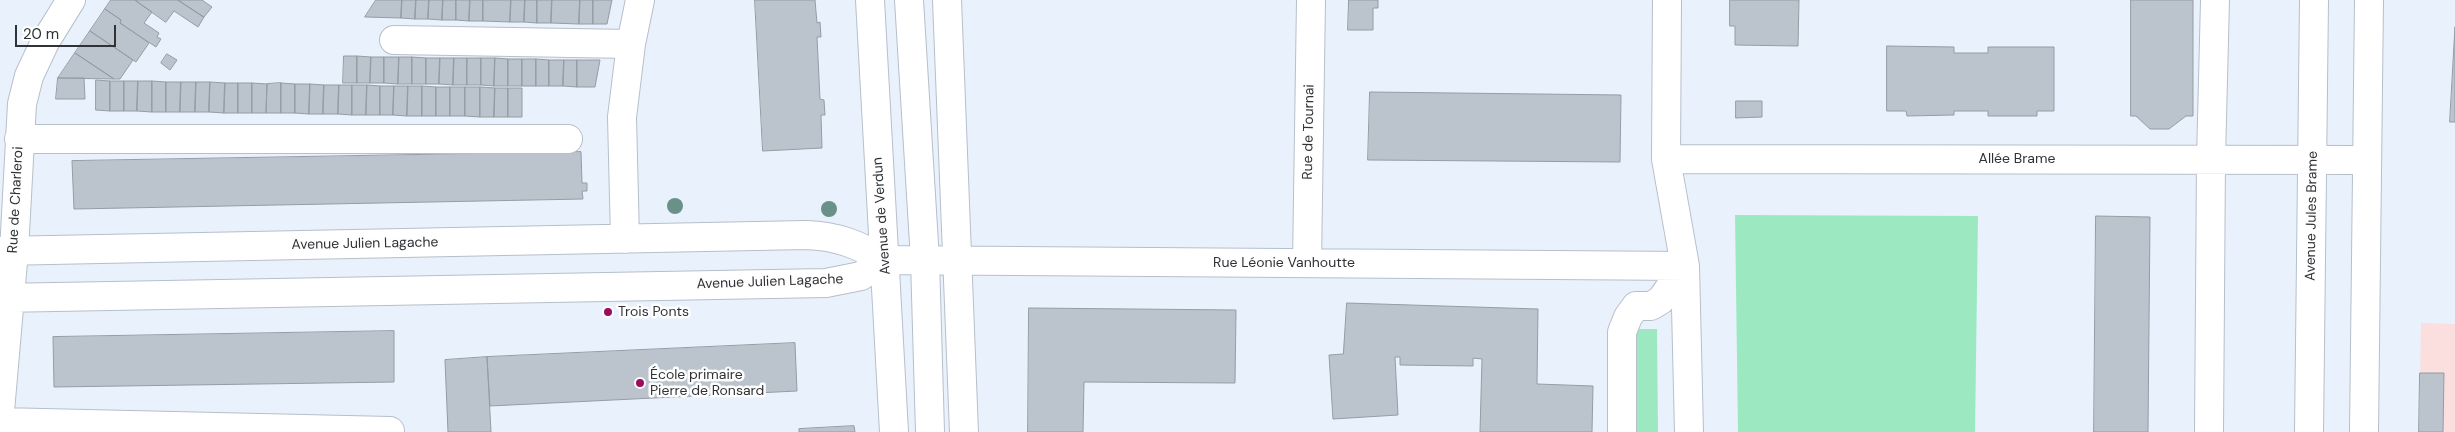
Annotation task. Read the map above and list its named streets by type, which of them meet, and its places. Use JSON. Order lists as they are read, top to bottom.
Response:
{
  "streets": {
    "street": [
      "Rue de Tournai",
      "Allée Brame",
      "Rue de Charleroi",
      "Avenue de Verdun",
      "Avenue Jules Brame",
      "Avenue Julien Lagache",
      "Rue Léonie Vanhoutte"
    ]
  },
  "crossings": [
    ["Rue de Tournai", "Rue Léonie Vanhoutte"],
    ["Allée Brame", "Avenue Jules Brame"],
    ["Rue de Charleroi", "Avenue Julien Lagache"],
    ["Avenue de Verdun", "Avenue Julien Lagache"],
    ["Avenue de Verdun", "Rue Léonie Vanhoutte"],
    ["Avenue Julien Lagache", "Rue Léonie Vanhoutte"]
  ],
  "places": ["Trois Ponts", "École primaire Pierre de Ronsard"],
  "scale_bar": "20 m"
}
